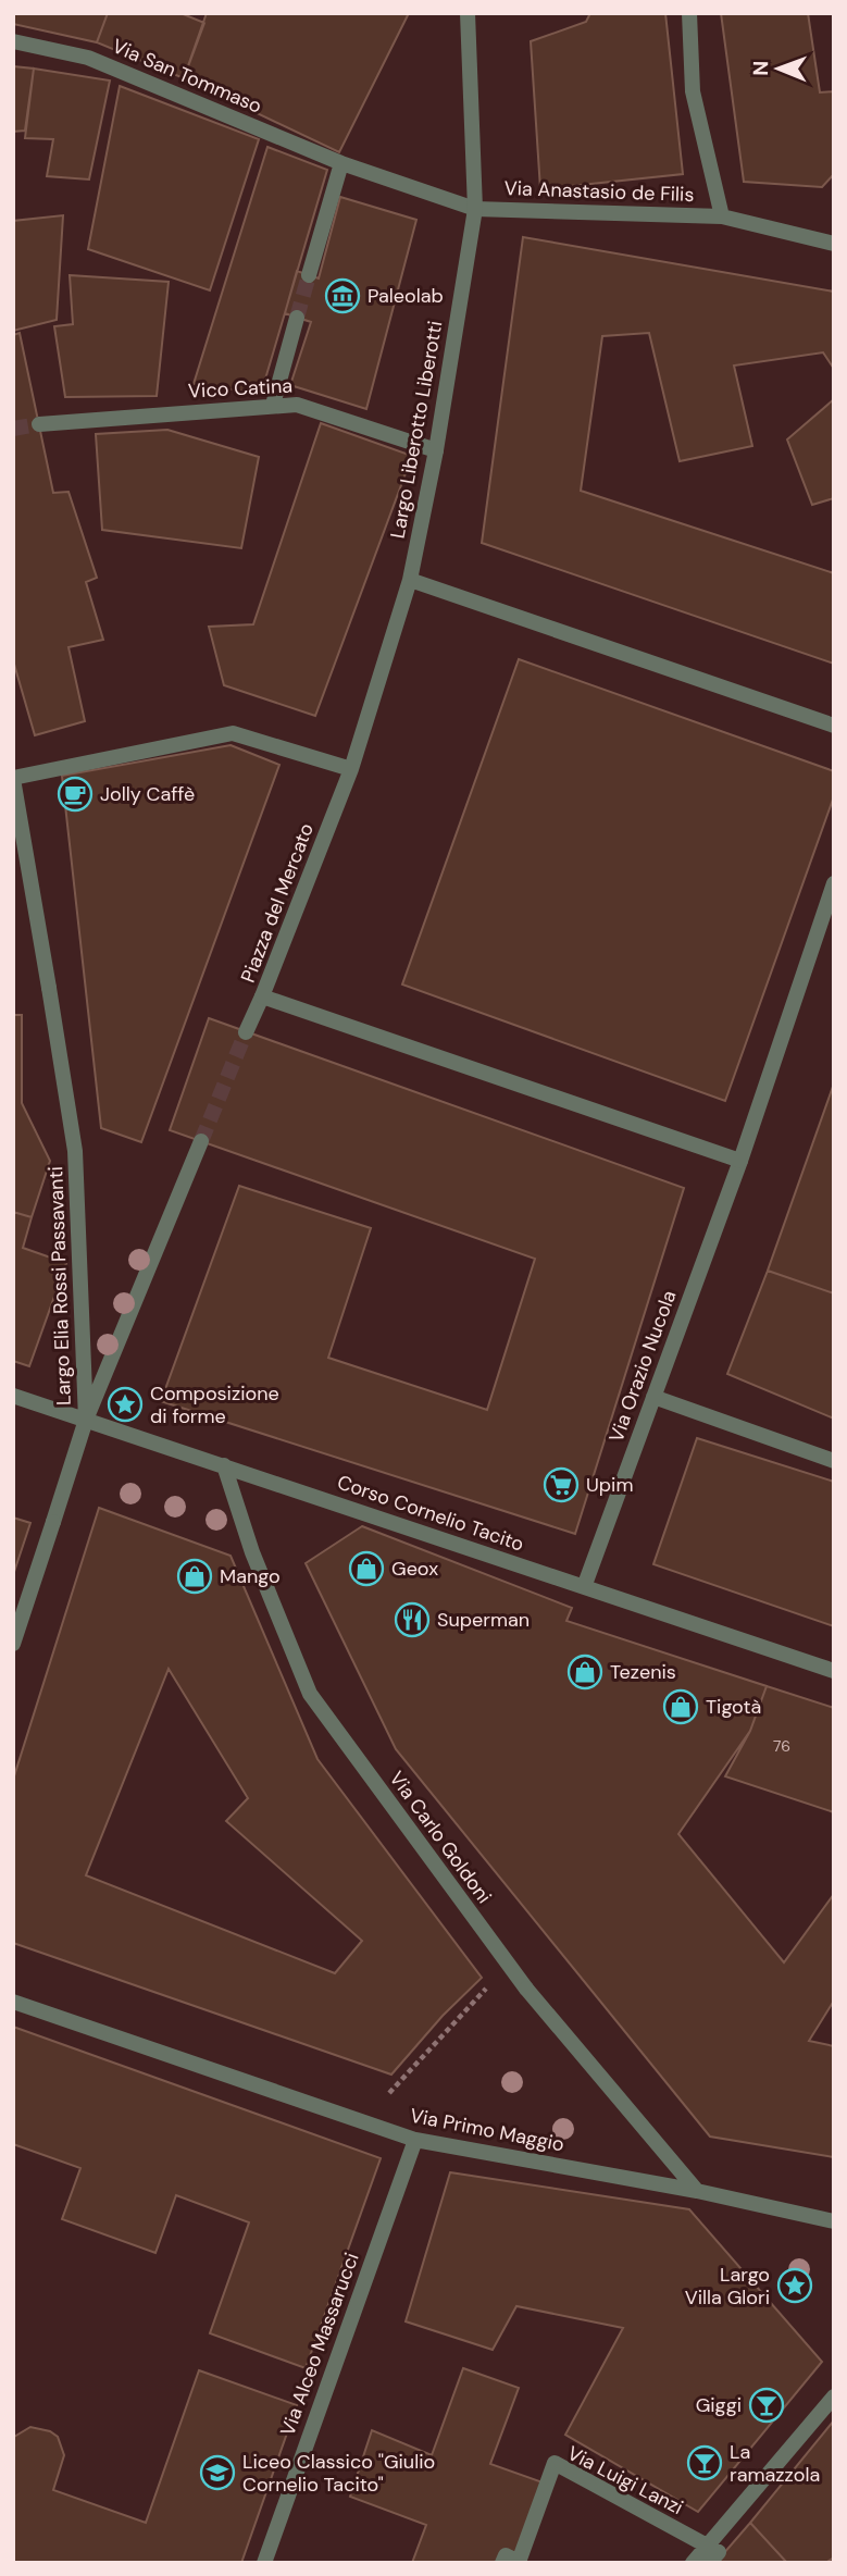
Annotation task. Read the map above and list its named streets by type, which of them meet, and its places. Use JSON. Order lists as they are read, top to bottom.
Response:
{
  "streets": {
    "street": [
      "Via San Tommaso",
      "Via Anastasio de Filis",
      "Vico Catina",
      "Largo Liberotto Liberotti",
      "Piazza del Mercato",
      "Largo Elia Rossi Passavanti",
      "Via Orazio Nucola",
      "Corso Cornelio Tacito",
      "Via Carlo Goldoni",
      "Via Primo Maggio",
      "Via Alceo Massarucci",
      "Via Luigi Lanzi"
    ]
  },
  "crossings": [
    ["Via San Tommaso", "Via Anastasio de Filis"],
    ["Via San Tommaso", "Largo Liberotto Liberotti"],
    ["Via Anastasio de Filis", "Largo Liberotto Liberotti"],
    ["Vico Catina", "Largo Liberotto Liberotti"],
    ["Largo Liberotto Liberotti", "Piazza del Mercato"],
    ["Piazza del Mercato", "Via Orazio Nucola"],
    ["Largo Elia Rossi Passavanti", "Corso Cornelio Tacito"],
    ["Via Orazio Nucola", "Corso Cornelio Tacito"],
    ["Corso Cornelio Tacito", "Via Carlo Goldoni"],
    ["Via Carlo Goldoni", "Via Primo Maggio"],
    ["Via Primo Maggio", "Via Alceo Massarucci"]
  ],
  "places": {
    "museum": ["Paleolab"],
    "cafe": ["Jolly Caffè"],
    "place": ["Composizione di forme", "Largo Villa Glori"],
    "supermarket": ["Upim"],
    "shop": [
      "Geox",
      "Mango",
      "Tezenis",
      "Tigotà"
    ],
    "restaurant": ["Superman"],
    "bar": ["Giggi", "La ramazzola"],
    "school or university": ["Liceo Classico \"Giulio Cornelio Tacito\""]
  },
  "house_numbers": ["76"],
  "north": "left"
}
